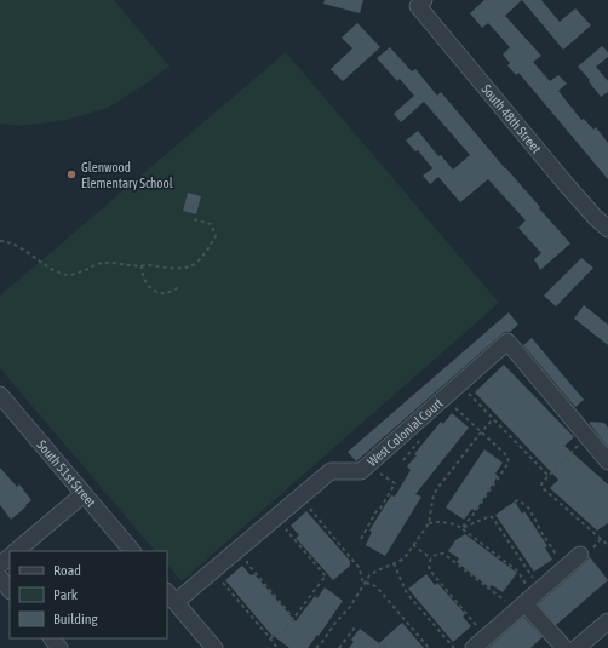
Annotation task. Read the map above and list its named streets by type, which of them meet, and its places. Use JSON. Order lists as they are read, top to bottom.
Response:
{
  "streets": {
    "street": ["South 48th Street", "West Colonial Court", "South 51st Street"]
  },
  "places": ["Glenwood Elementary School"],
  "legend": ["Road", "Park", "Building"]
}
